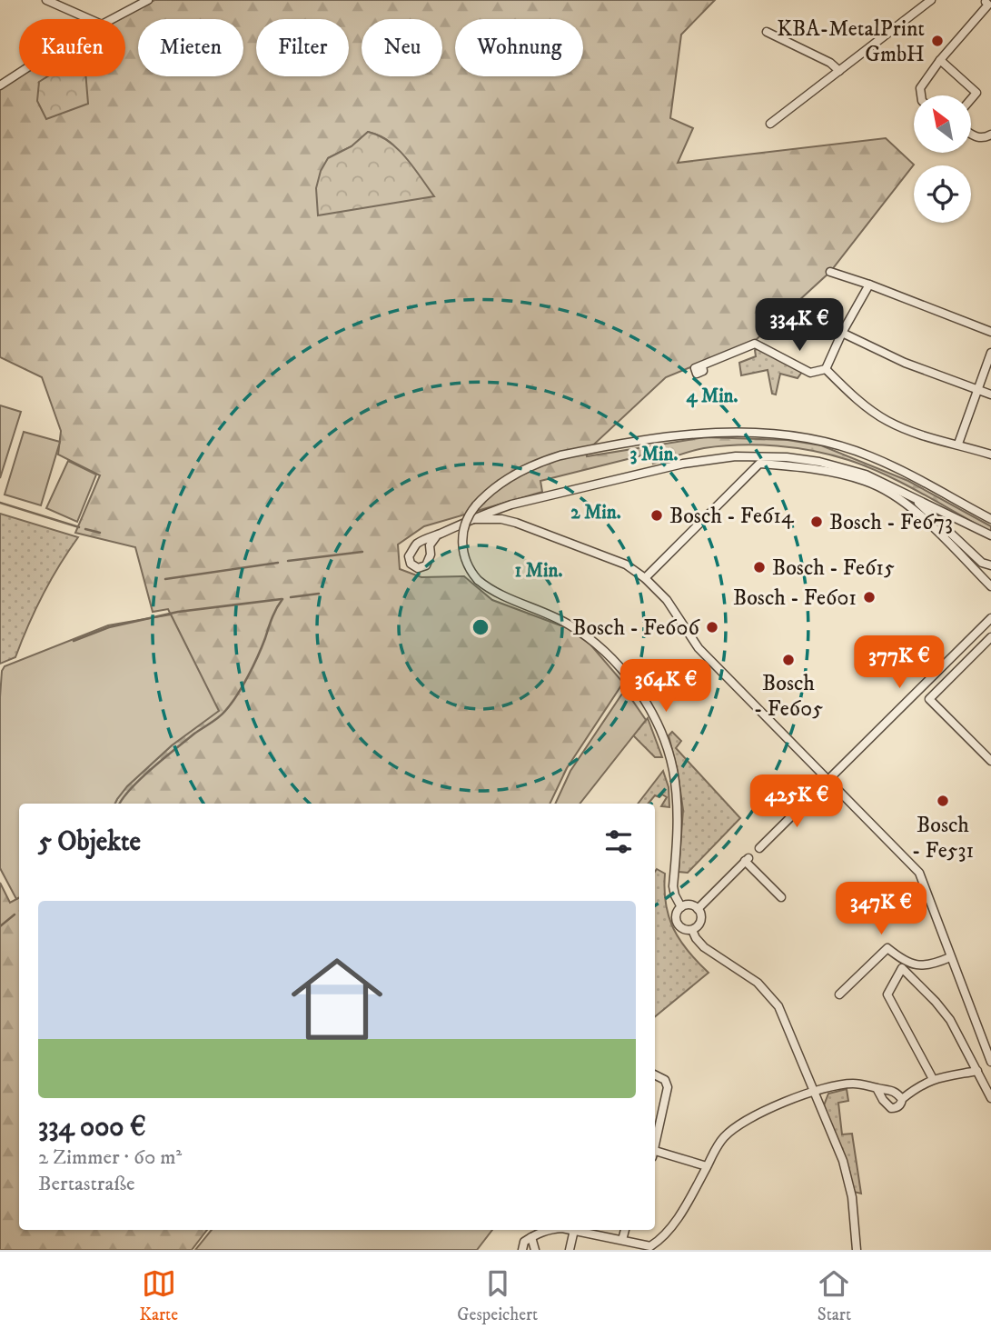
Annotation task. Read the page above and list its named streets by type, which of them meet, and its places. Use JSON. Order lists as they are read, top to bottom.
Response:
{
  "places": [
    "KBA-MetalPrint GmbH",
    "Bosch - Fe614",
    "Bosch - Fe673",
    "Bosch - Fe615",
    "Bosch - Fe601",
    "Bosch - Fe606",
    "Bosch - Fe605",
    "Bosch - Fe531"
  ],
  "north": "top left",
  "page": {
    "chip": [
      "Kaufen",
      "Mieten",
      "Filter",
      "Neu",
      "Wohnung"
    ],
    "price": [
      "334K €",
      "377K €",
      "364K €",
      "425K €",
      "347K €"
    ],
    "heading": "5 Objekte",
    "list": [
      {
        "name": "334 000 €",
        "note": "2 Zimmer · 60 m² · Bertastraße"
      }
    ],
    "tabs": ["Karte", "Gespeichert", "Start"]
  },
  "rings": [
    "4 Min.",
    "3 Min.",
    "2 Min.",
    "1 Min."
  ]
}
